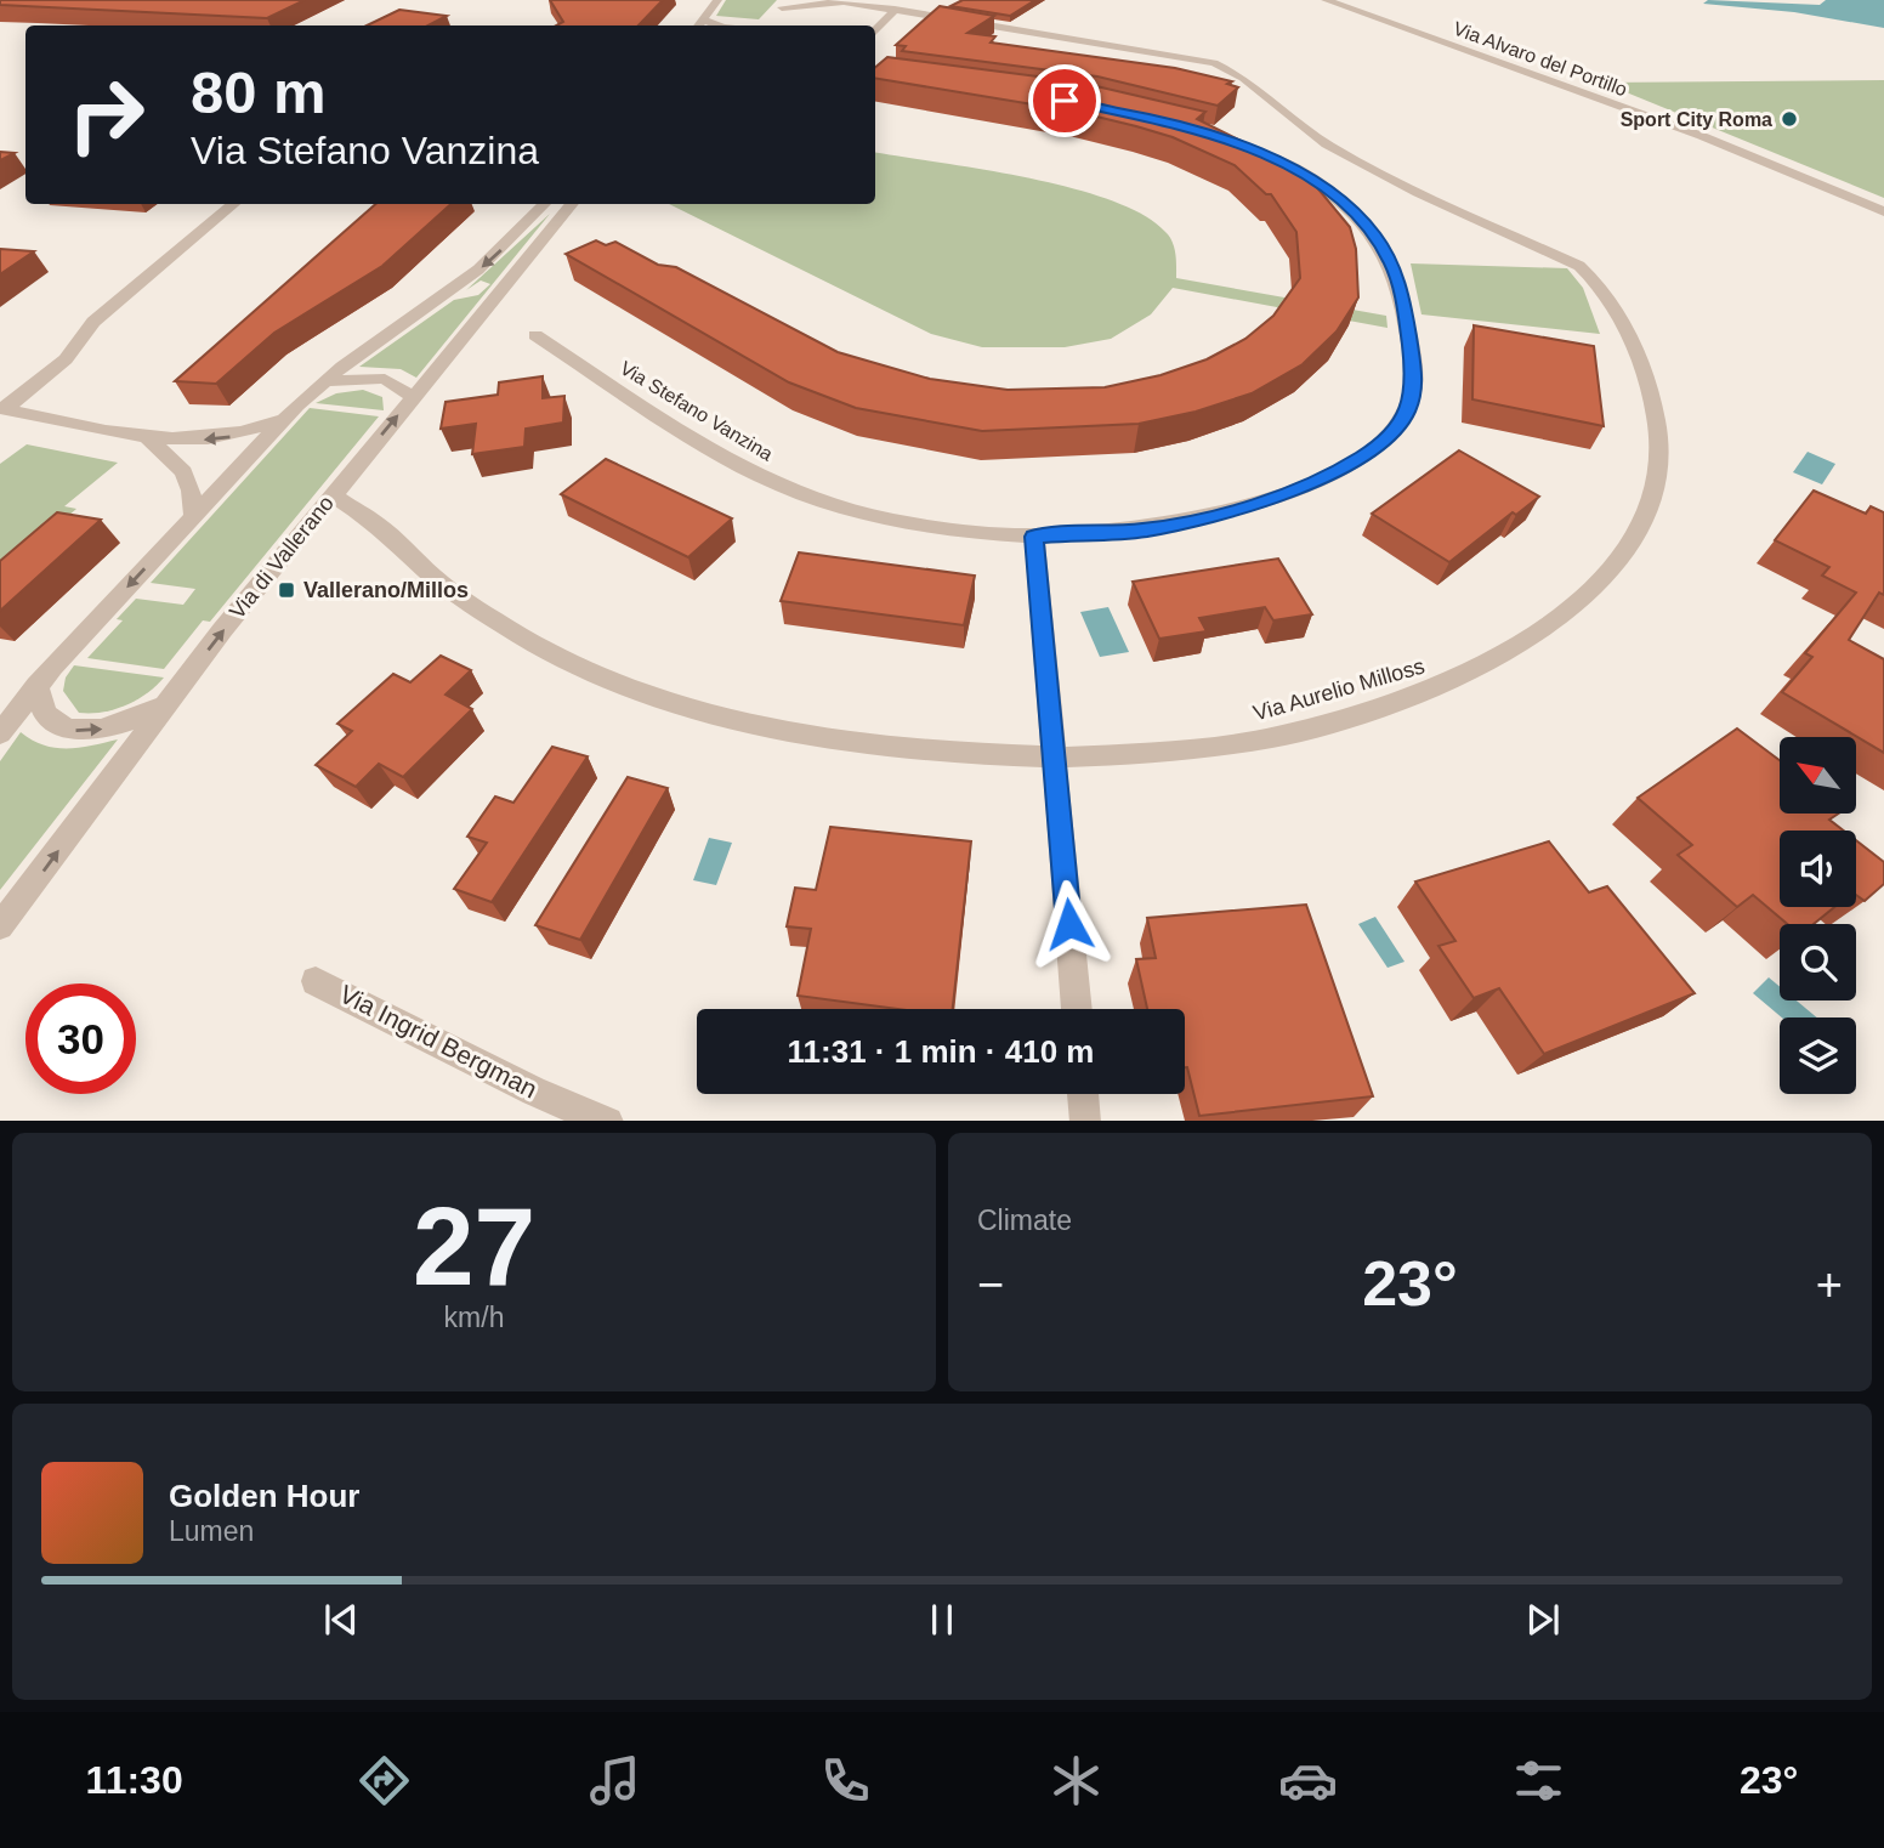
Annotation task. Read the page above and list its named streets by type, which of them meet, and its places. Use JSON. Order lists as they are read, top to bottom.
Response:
{
  "streets": {
    "street": [
      "Via Alvaro del Portillo",
      "Via Stefano Vanzina",
      "Via di Vallerano",
      "Via Aurelio Milloss",
      "Via Ingrid Bergman"
    ]
  },
  "crossings": [
    ["Via di Vallerano", "Via Aurelio Milloss"]
  ],
  "places": {
    "other": ["Sport City Roma"],
    "transit": ["Vallerano/Millos"]
  },
  "north": "top left",
  "page": {
    "turn": ["80 m", "Via Stefano Vanzina"],
    "limit": "30",
    "trip": "11:31 · 1 min · 410 m",
    "tile": [
      ["27", "km/h"],
      "Climate"
    ],
    "heat": ["−", "23°", "+"],
    "song": ["Golden Hour", "Lumen"],
    "tabs": ["11:30", "23°"]
  }
}
